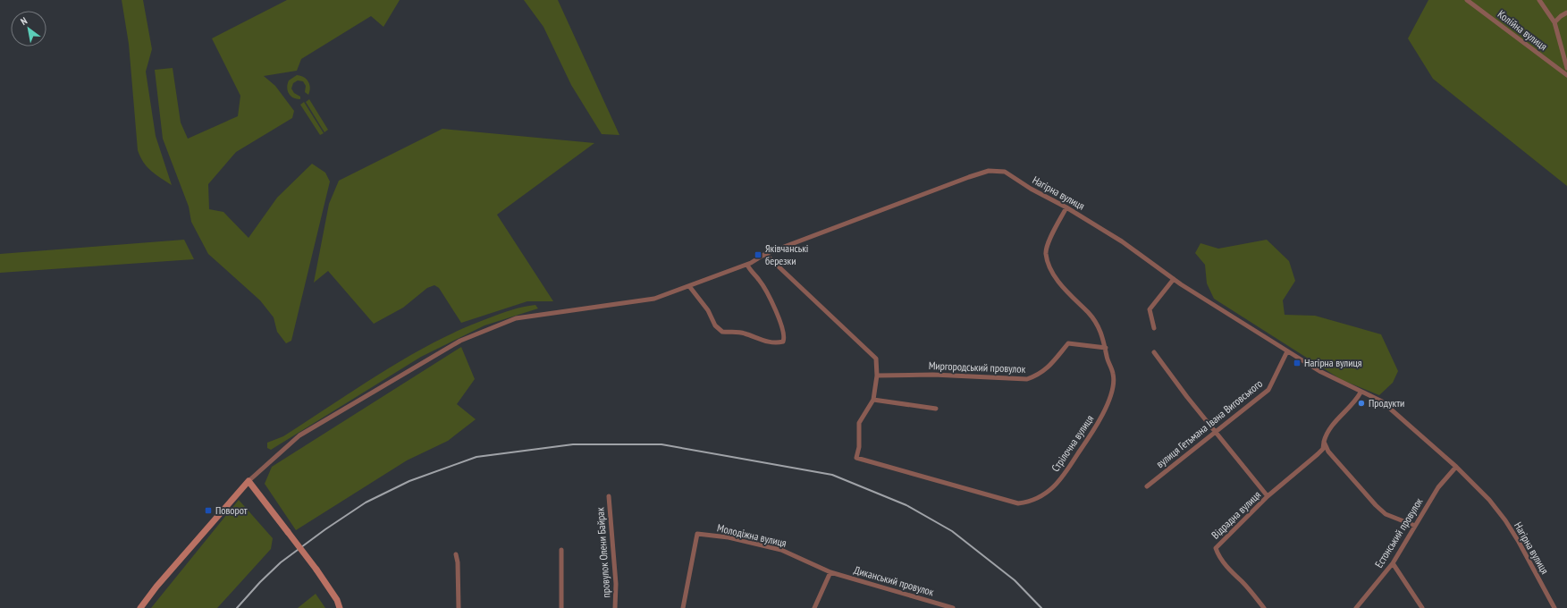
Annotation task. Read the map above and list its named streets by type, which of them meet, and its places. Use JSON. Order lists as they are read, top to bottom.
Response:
{
  "streets": {
    "street": [
      "Колійна вулиця",
      "Нагірна вулиця",
      "Миргородський провулок",
      "вулиця Гетьмана Івана Виговського",
      "Стрілочна вулиця",
      "Відрадна вулиця",
      "Естонський провулок",
      "Молодіжна вулиця",
      "провулок Олени Байрак",
      "Диканський провулок"
    ]
  },
  "crossings": [
    ["Нагірна вулиця", "вулиця Гетьмана Івана Виговського"],
    ["Нагірна вулиця", "Стрілочна вулиця"],
    ["Нагірна вулиця", "Відрадна вулиця"],
    ["Нагірна вулиця", "Естонський провулок"],
    ["Миргородський провулок", "Стрілочна вулиця"],
    ["Молодіжна вулиця", "Диканський провулок"]
  ],
  "places": {
    "transit": ["Яківчанські березки", "Нагірна вулиця", "Поворот"],
    "other": ["Продукти"]
  },
  "north": "top left"
}
